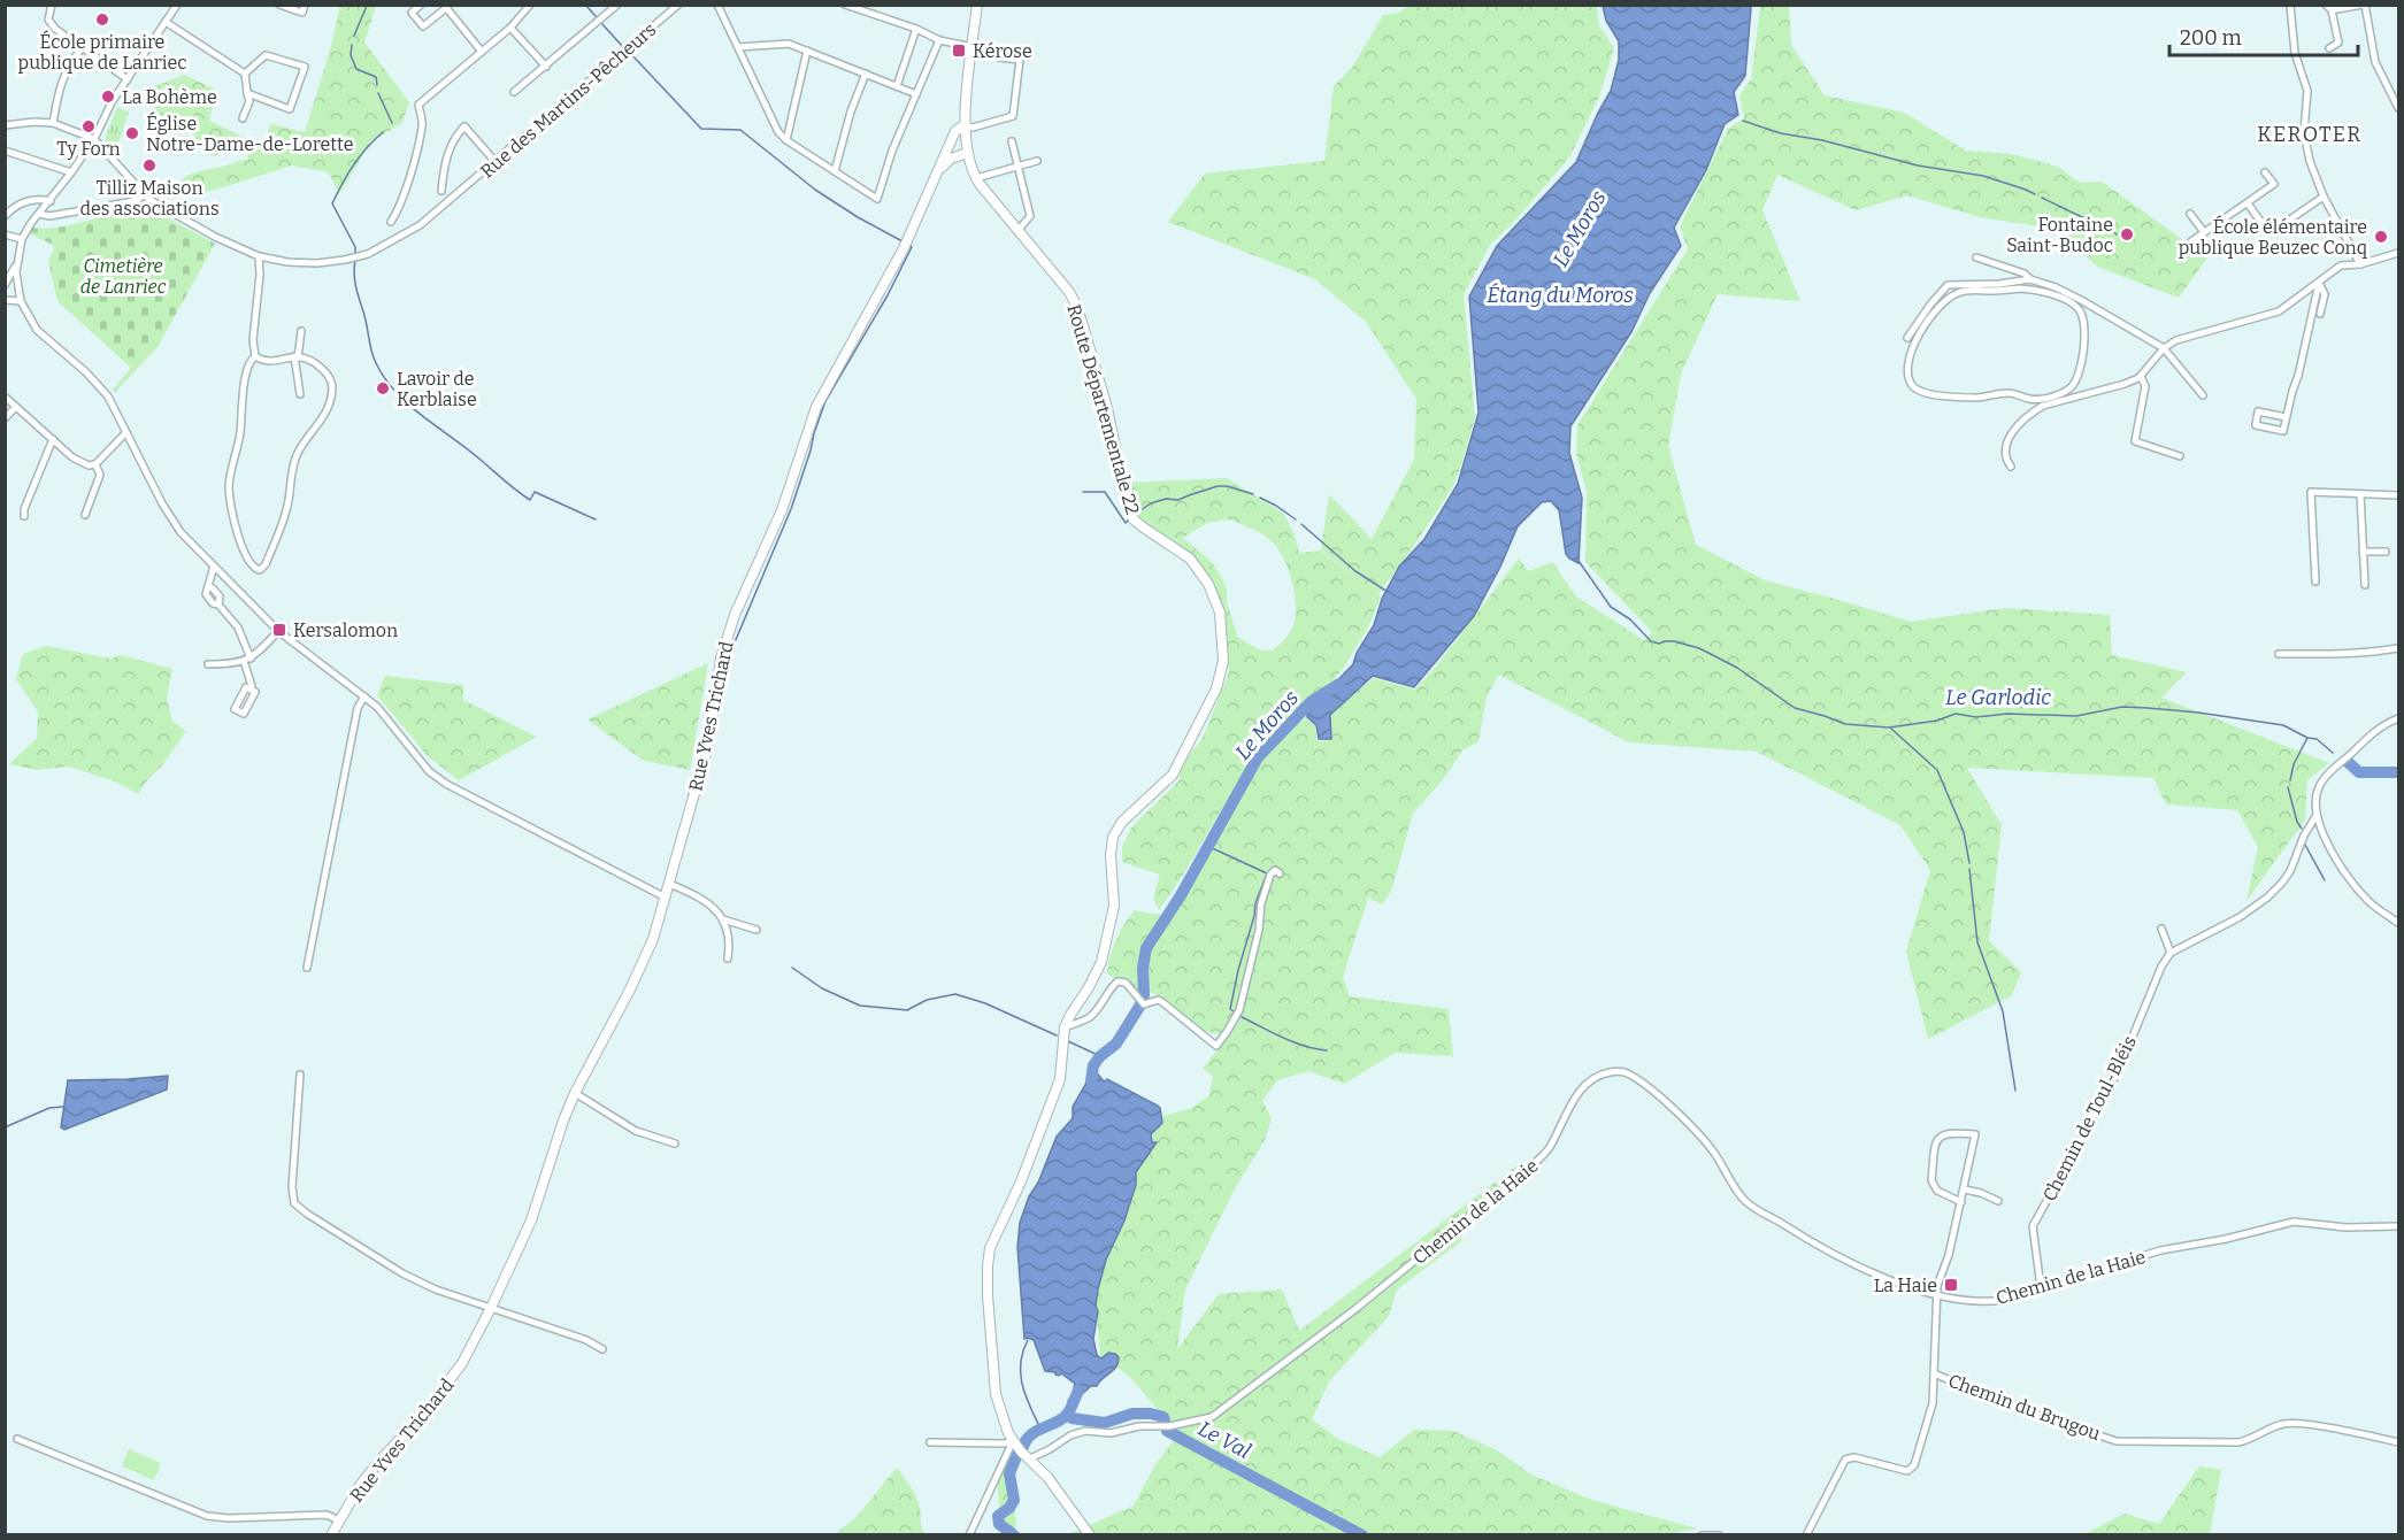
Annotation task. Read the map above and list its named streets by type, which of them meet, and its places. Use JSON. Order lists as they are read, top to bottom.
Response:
{
  "streets": {
    "main road": ["Route Départementale 22", "Rue Yves Trichard"],
    "street": [
      "Rue des Martins-Pêcheurs",
      "Chemin de Toul-Bléis",
      "Chemin de la Haie",
      "Chemin du Brugou"
    ]
  },
  "crossings": [
    ["Route Départementale 22", "Chemin de la Haie"],
    ["Chemin de Toul-Bléis", "Chemin de la Haie"]
  ],
  "districts": ["KEROTER"],
  "water": [
    "Le Moros",
    "Étang du Moros",
    "Le Garlodic",
    "Le Val"
  ],
  "parks": ["Cimetière de Lanriec"],
  "places": {
    "other": [
      "École primaire publique de Lanriec",
      "La Bohème",
      "Ty Forn",
      "Église Notre-Dame-de-Lorette",
      "Tilliz Maison des associations",
      "Fontaine Saint-Budoc",
      "École élémentaire publique Beuzec Conq",
      "Lavoir de Kerblaise"
    ],
    "transit": ["Kérose", "Kersalomon", "La Haie"]
  },
  "scale_bar": "200 m"
}
